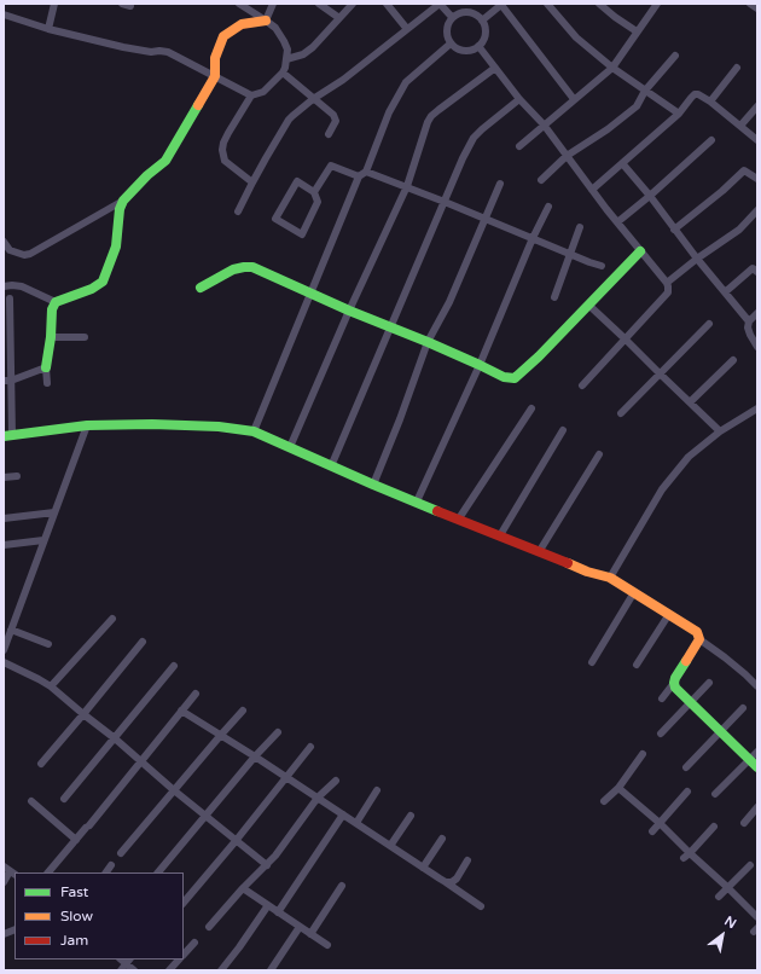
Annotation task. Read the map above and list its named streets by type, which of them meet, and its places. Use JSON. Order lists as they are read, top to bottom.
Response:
{
  "legend": ["Fast", "Slow", "Jam"],
  "north": "top right"
}
